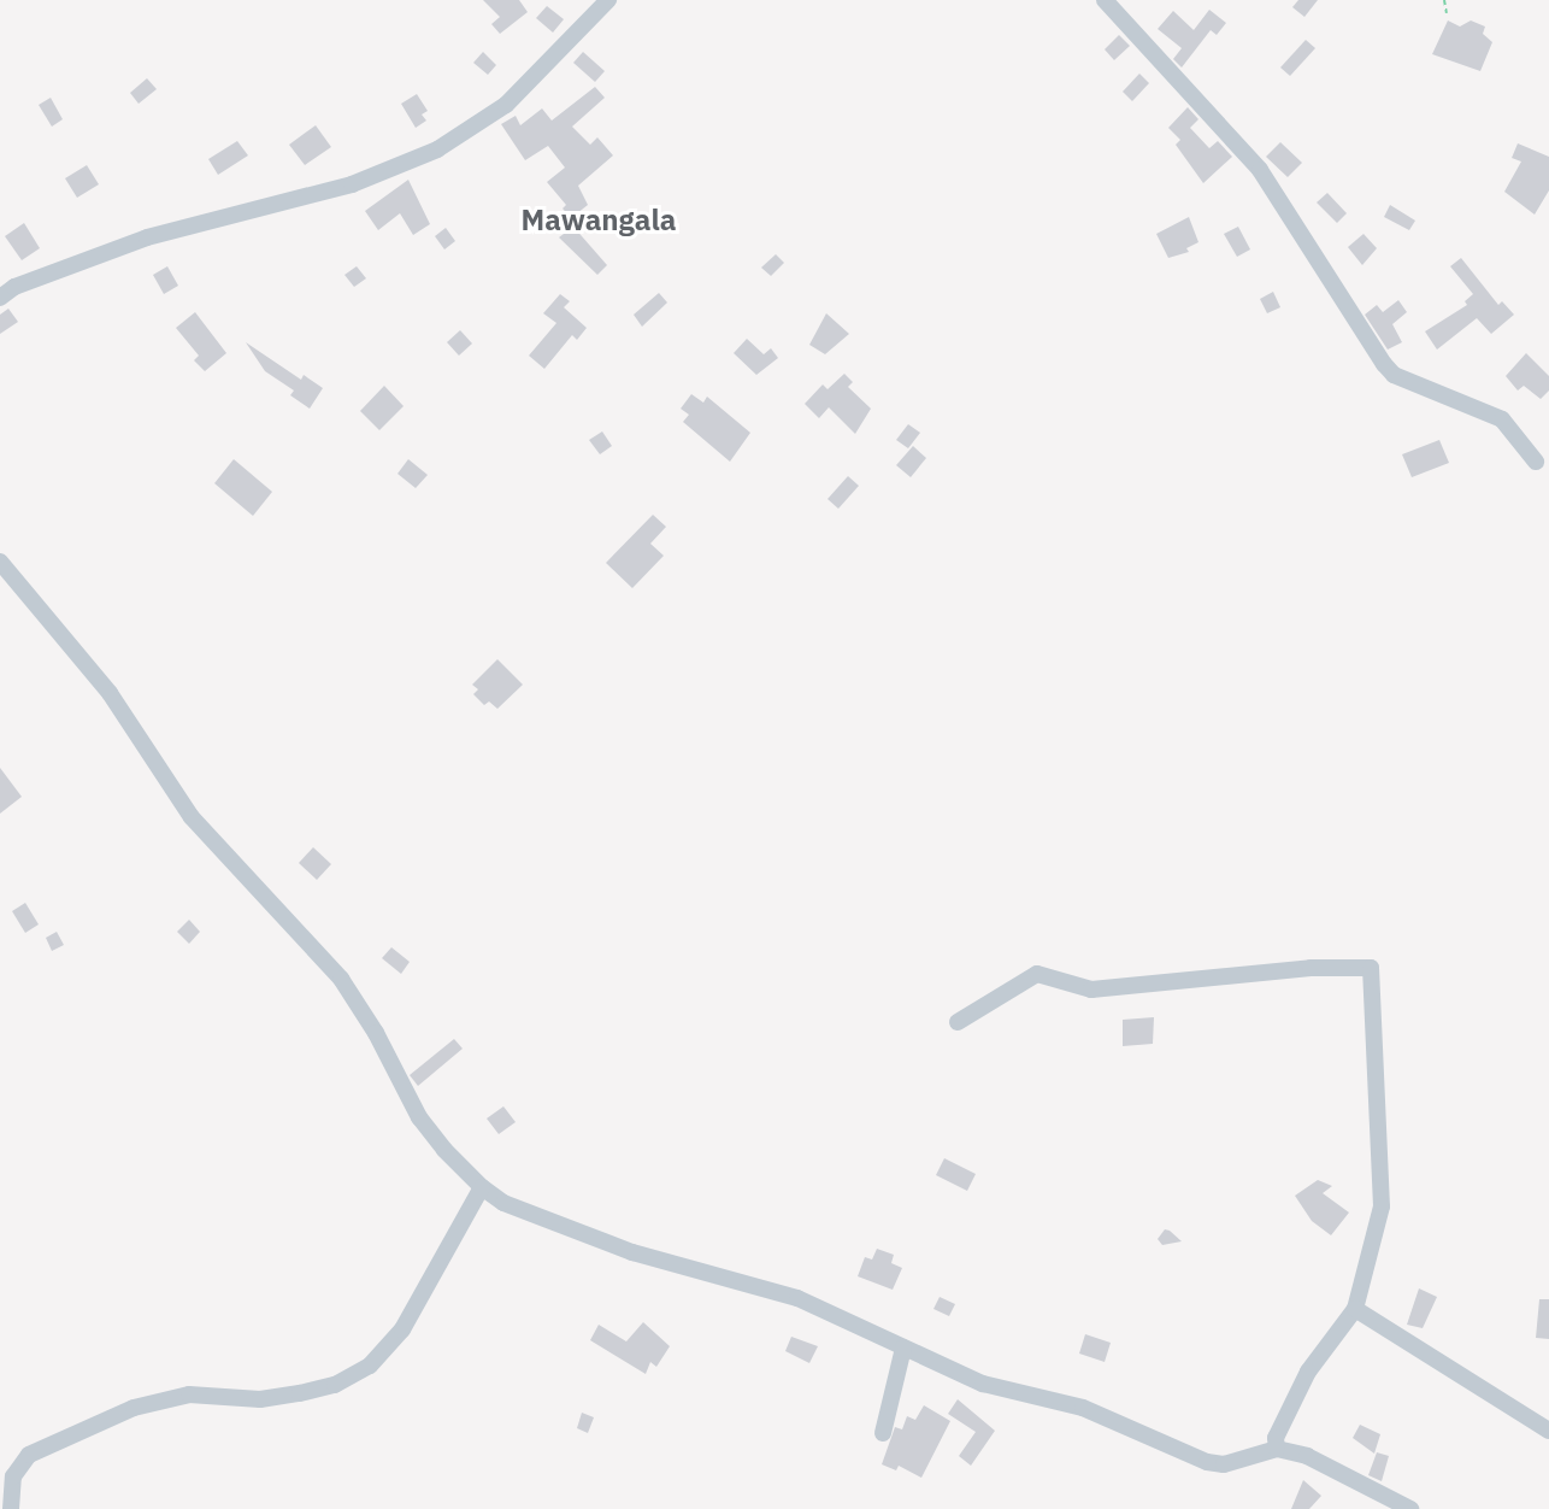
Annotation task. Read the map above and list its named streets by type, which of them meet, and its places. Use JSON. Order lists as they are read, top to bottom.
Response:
{
  "districts": ["Mawangala"]
}
